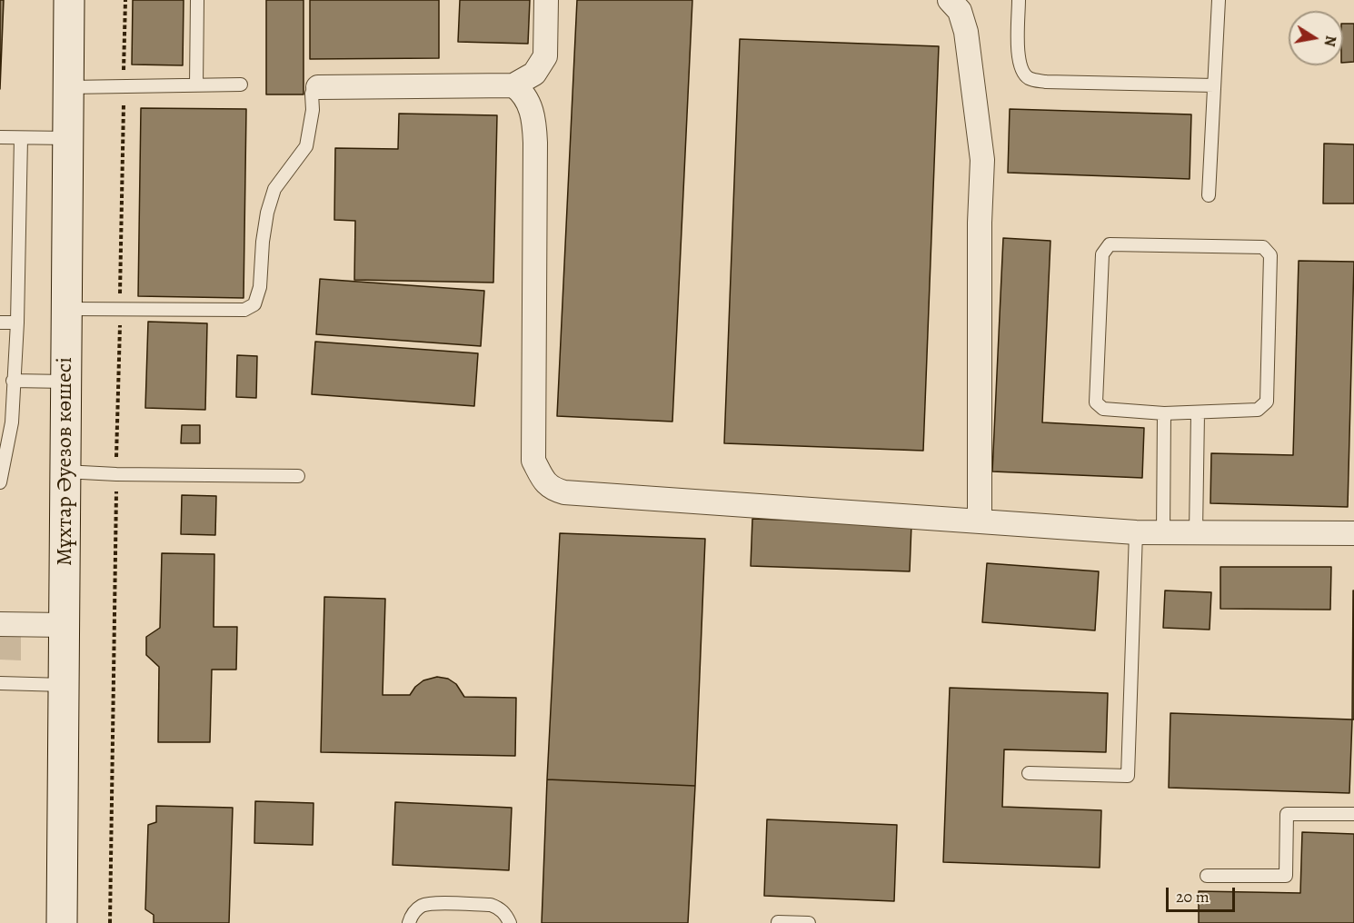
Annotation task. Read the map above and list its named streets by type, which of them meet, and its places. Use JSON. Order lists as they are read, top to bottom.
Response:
{
  "streets": {
    "street": ["Мұхтар Әуезов көшесі"]
  },
  "scale_bar": "20 m",
  "north": "right"
}
